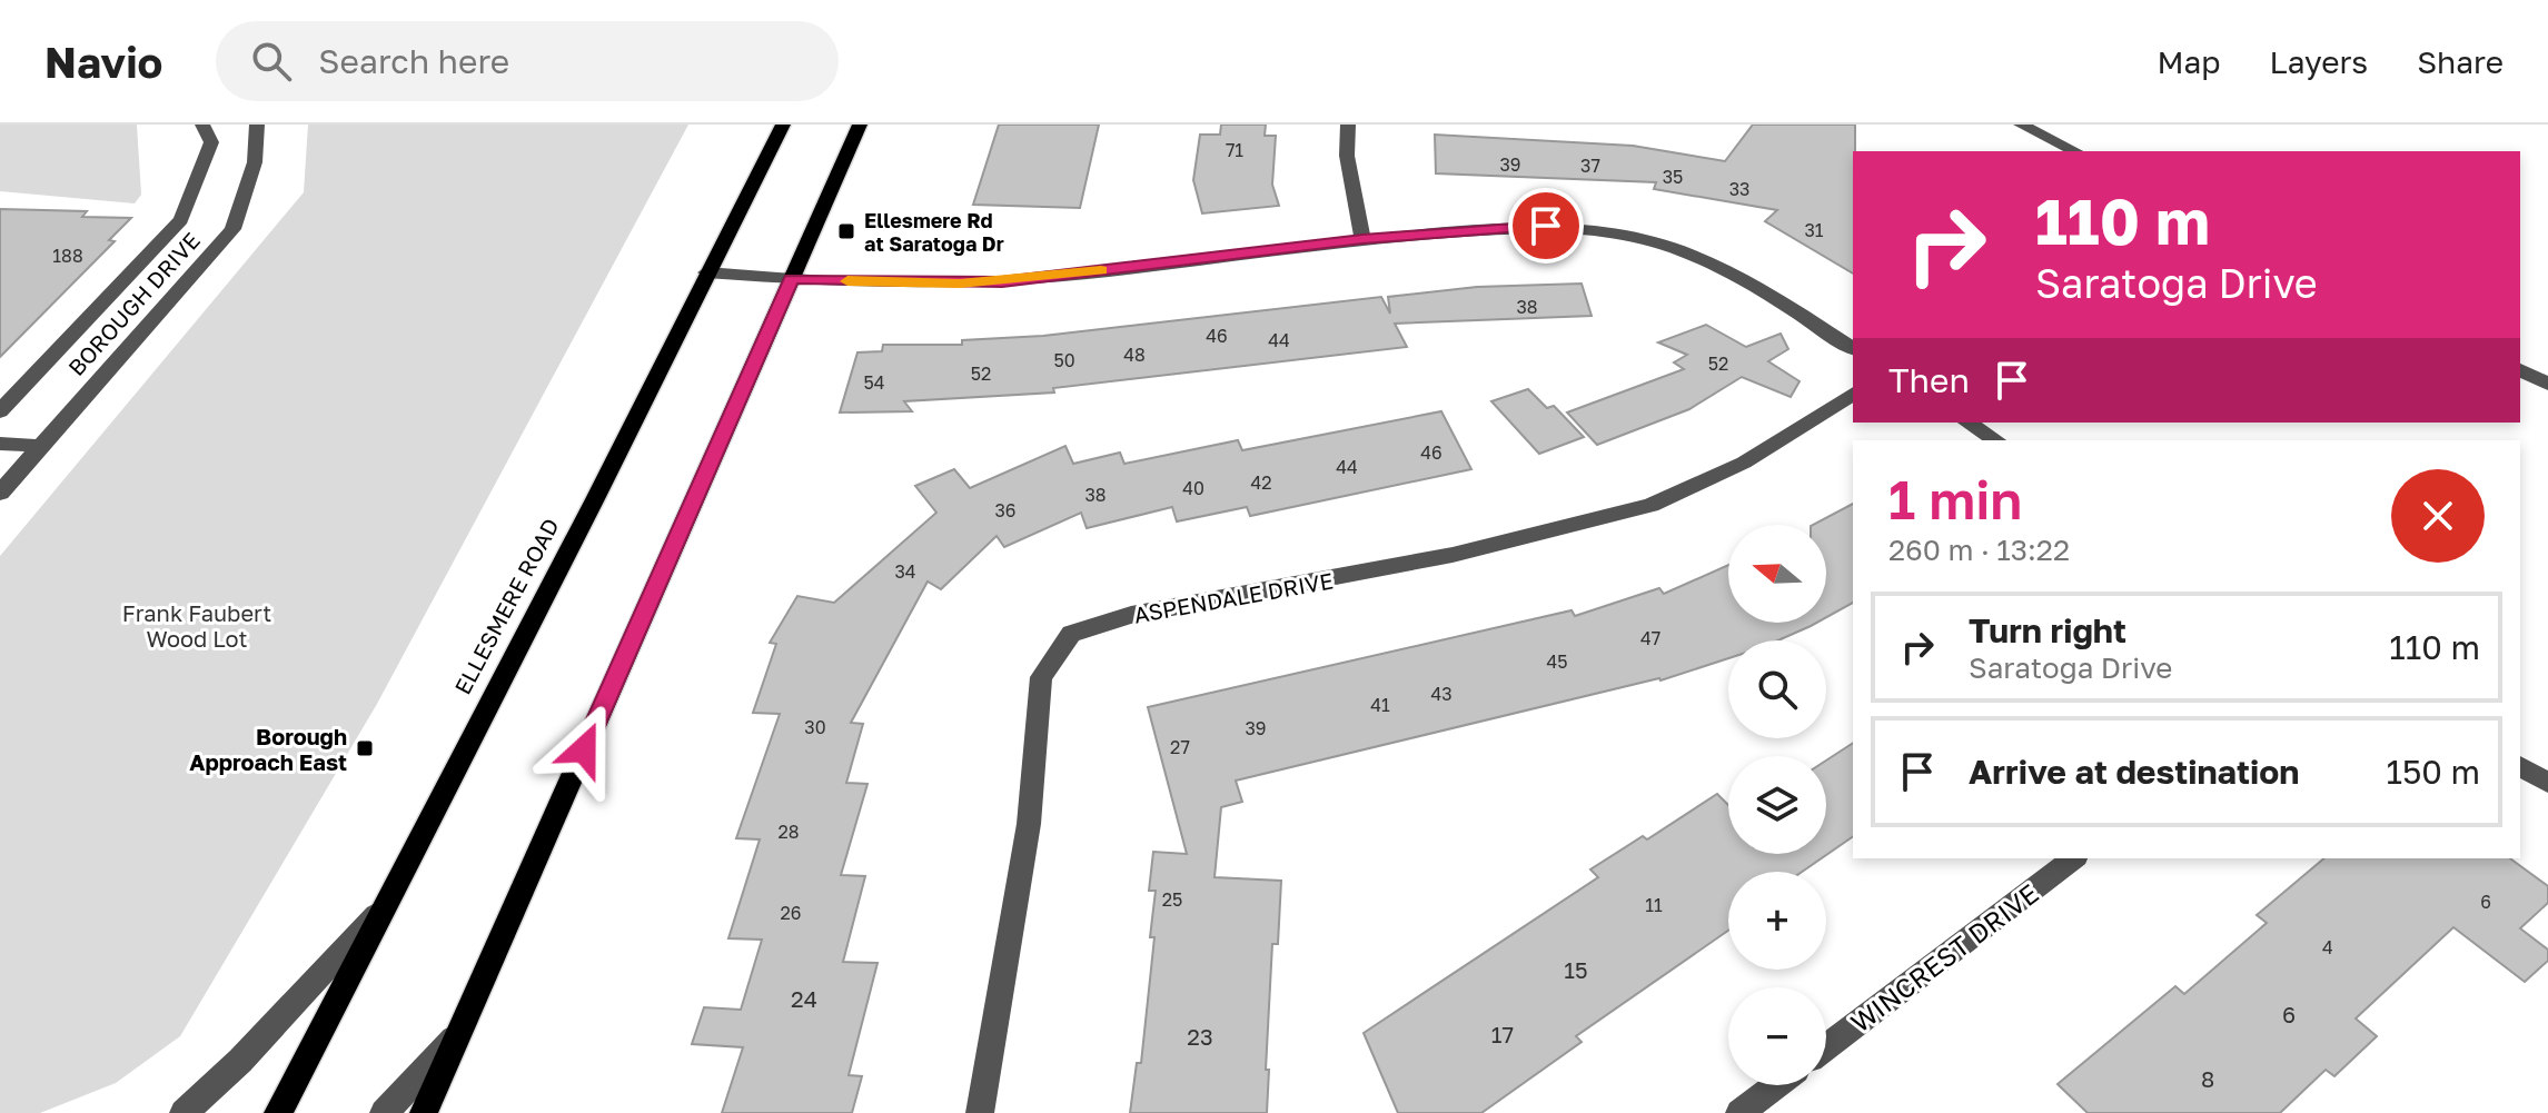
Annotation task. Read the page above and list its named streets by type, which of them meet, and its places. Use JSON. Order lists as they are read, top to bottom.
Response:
{
  "streets": {
    "main road": ["ELLESMERE ROAD"],
    "street": ["BOROUGH DRIVE", "ASPENDALE DRIVE", "WINCREST DRIVE"]
  },
  "parks": ["Frank Faubert Wood Lot"],
  "places": {
    "transit": ["Ellesmere Rd at Saratoga Dr", "Borough Approach East"]
  },
  "house_numbers": [
    "71",
    "39",
    "37",
    "35",
    "33",
    "31",
    "188",
    "38",
    "46",
    "44",
    "48",
    "50",
    "52",
    "52",
    "54",
    "46",
    "44",
    "42",
    "40",
    "38",
    "36",
    "34",
    "47",
    "45",
    "43",
    "41",
    "30",
    "39",
    "27",
    "28",
    "25",
    "6",
    "11",
    "26",
    "4",
    "15",
    "24",
    "6",
    "17",
    "23",
    "8"
  ],
  "north": "left",
  "page": {
    "header": "Navio",
    "search": "Search here",
    "nav": ["Map", "Layers", "Share"],
    "turn": ["110 m", "Saratoga Drive"],
    "then": "Then",
    "heading": ["1 min", "260 m · 13:22"],
    "map_buttons": ["+", "−"],
    "list": [
      {
        "name": "Turn right",
        "note": "Saratoga Drive",
        "value": "110 m"
      },
      {
        "name": "Arrive at destination",
        "value": "150 m"
      }
    ]
  }
}
